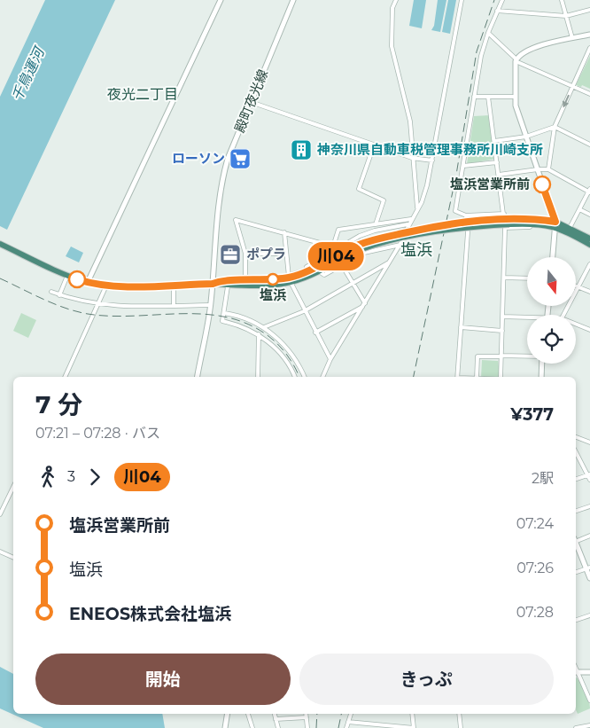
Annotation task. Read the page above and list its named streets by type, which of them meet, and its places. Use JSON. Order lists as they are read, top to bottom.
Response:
{
  "streets": {
    "street": ["殿町夜光線"]
  },
  "districts": ["夜光二丁目", "塩浜"],
  "water": ["千鳥運河"],
  "places": {
    "building": ["神奈川県自動車税管理事務所川崎支所"],
    "supermarket": ["ローソン"],
    "other": ["塩浜営業所前", "塩浜"],
    "office": ["ポプラ"]
  },
  "lines": ["bus line 川04"],
  "north": "bottom",
  "page": {
    "on_map": "川04",
    "heading": ["7 分", "07:21 – 07:28 · バス", "¥377"],
    "legs": ["3", "川04", "2駅"],
    "list": [
      {
        "name": "塩浜営業所前",
        "value": "07:24"
      },
      {
        "name": "塩浜",
        "value": "07:26"
      },
      {
        "name": "ENEOS株式会社塩浜",
        "value": "07:28"
      }
    ],
    "buttons": ["開始", "きっぷ"]
  }
}
